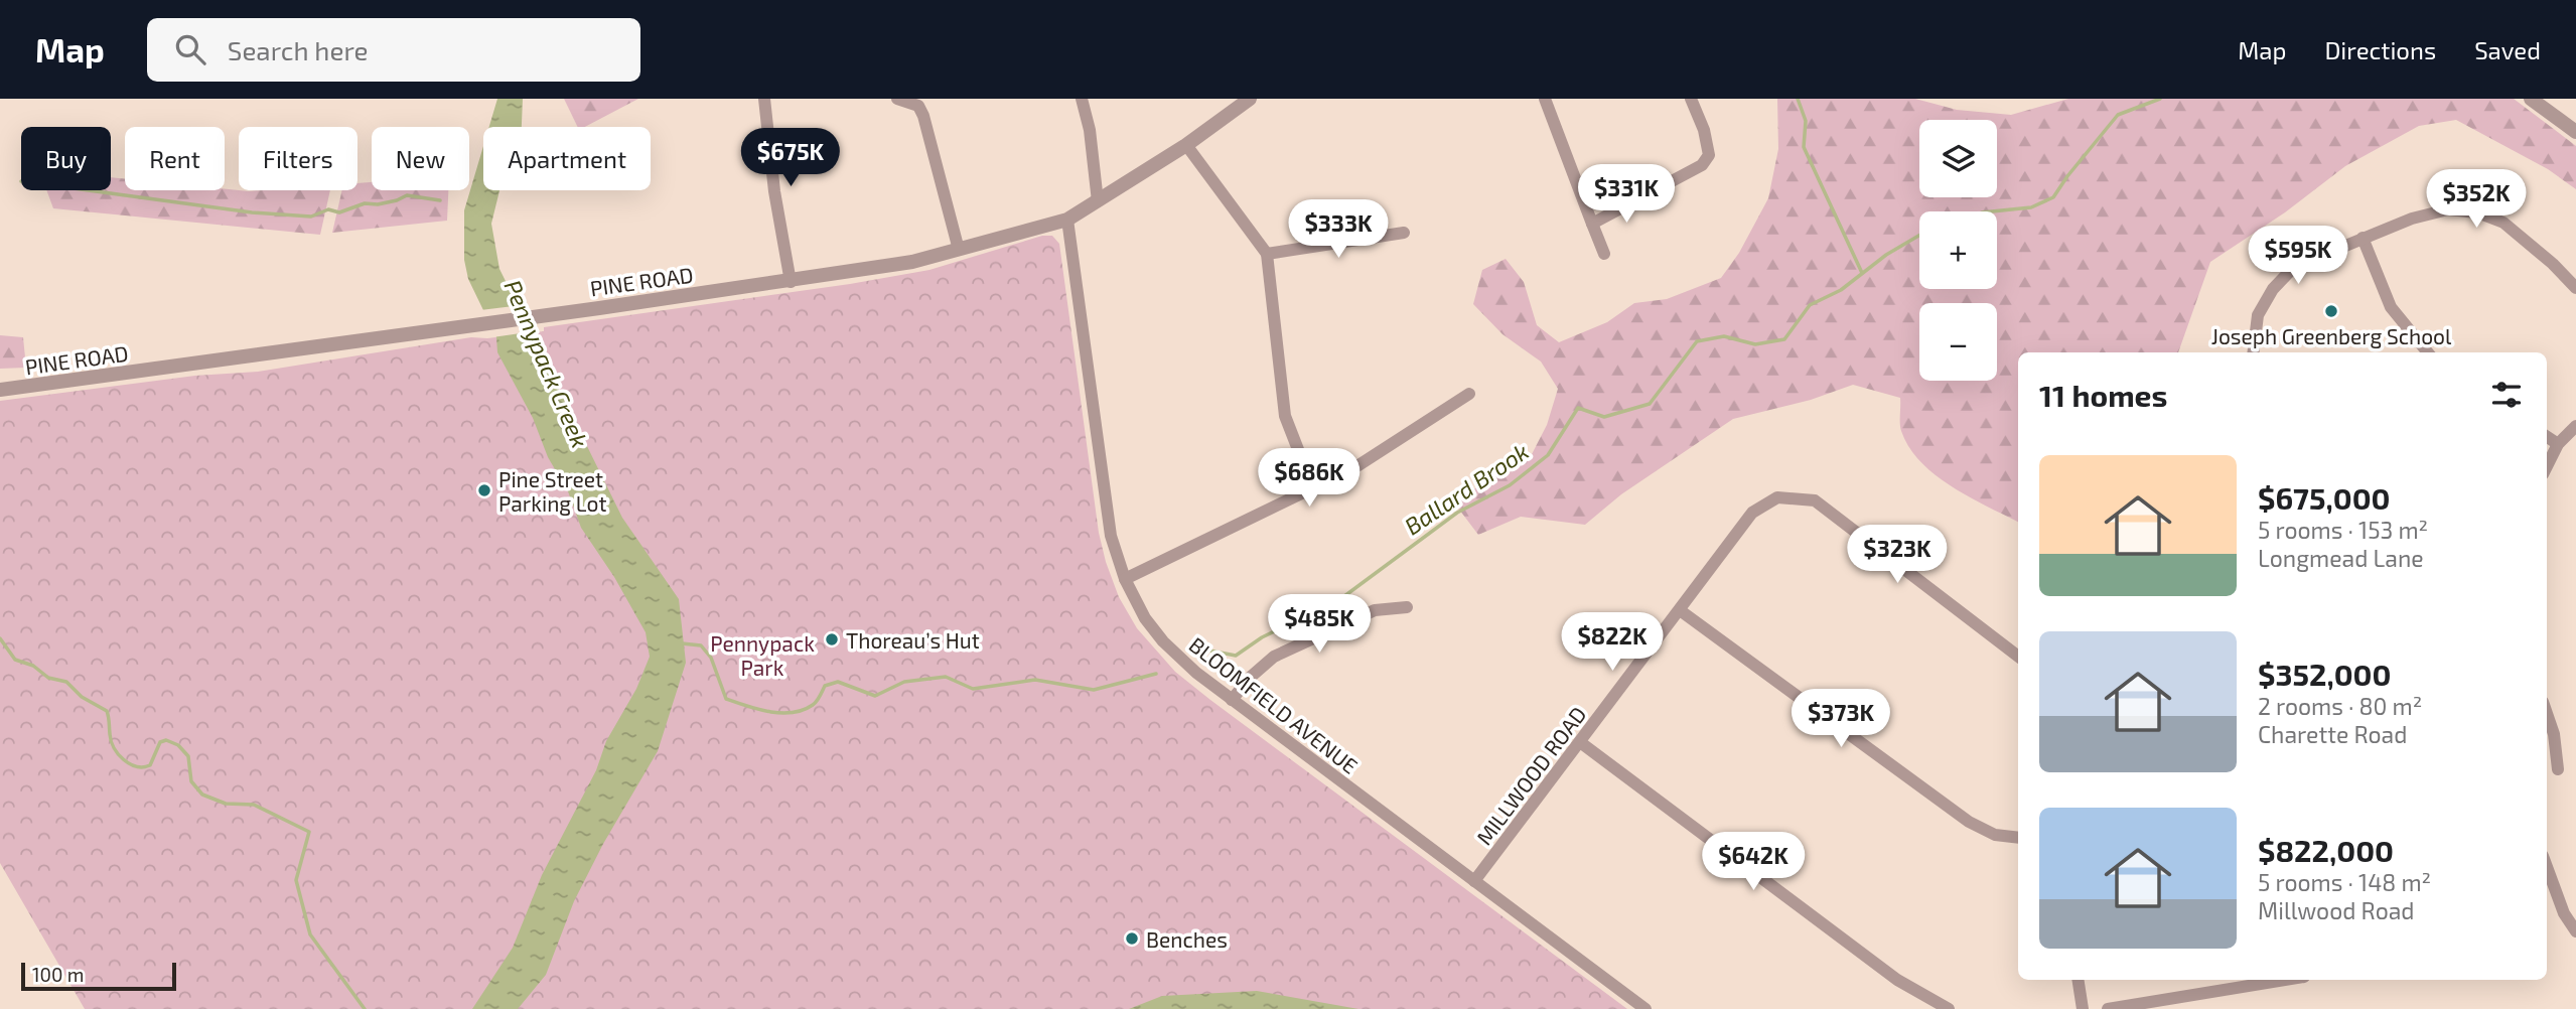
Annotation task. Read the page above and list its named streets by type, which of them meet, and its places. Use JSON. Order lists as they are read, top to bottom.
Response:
{
  "streets": {
    "street": ["PINE ROAD", "BLOOMFIELD AVENUE", "MILLWOOD ROAD"]
  },
  "crossings": [
    ["PINE ROAD", "BLOOMFIELD AVENUE"],
    ["BLOOMFIELD AVENUE", "MILLWOOD ROAD"]
  ],
  "water": ["Pennypack Creek", "Ballard Brook"],
  "parks": ["Pennypack Park"],
  "places": [
    "Joseph Greenberg School",
    "Pine Street Parking Lot",
    "Thoreau’s Hut",
    "Benches"
  ],
  "scale_bar": "100 m",
  "page": {
    "header": "Map",
    "search": "Search here",
    "nav": ["Map", "Directions", "Saved"],
    "map_buttons": ["+", "−"],
    "chip": [
      "Buy",
      "Rent",
      "Filters",
      "New",
      "Apartment"
    ],
    "price": [
      "$675K",
      "$331K",
      "$352K",
      "$333K",
      "$595K",
      "$686K",
      "$323K",
      "$485K",
      "$822K",
      "$373K",
      "$642K"
    ],
    "heading": "11 homes",
    "list": [
      {
        "name": "$675,000",
        "note": "5 rooms · 153 m² · Longmead Lane"
      },
      {
        "name": "$352,000",
        "note": "2 rooms · 80 m² · Charette Road"
      },
      {
        "name": "$822,000",
        "note": "5 rooms · 148 m² · Millwood Road"
      }
    ],
    "scale": "100 m"
  }
}
